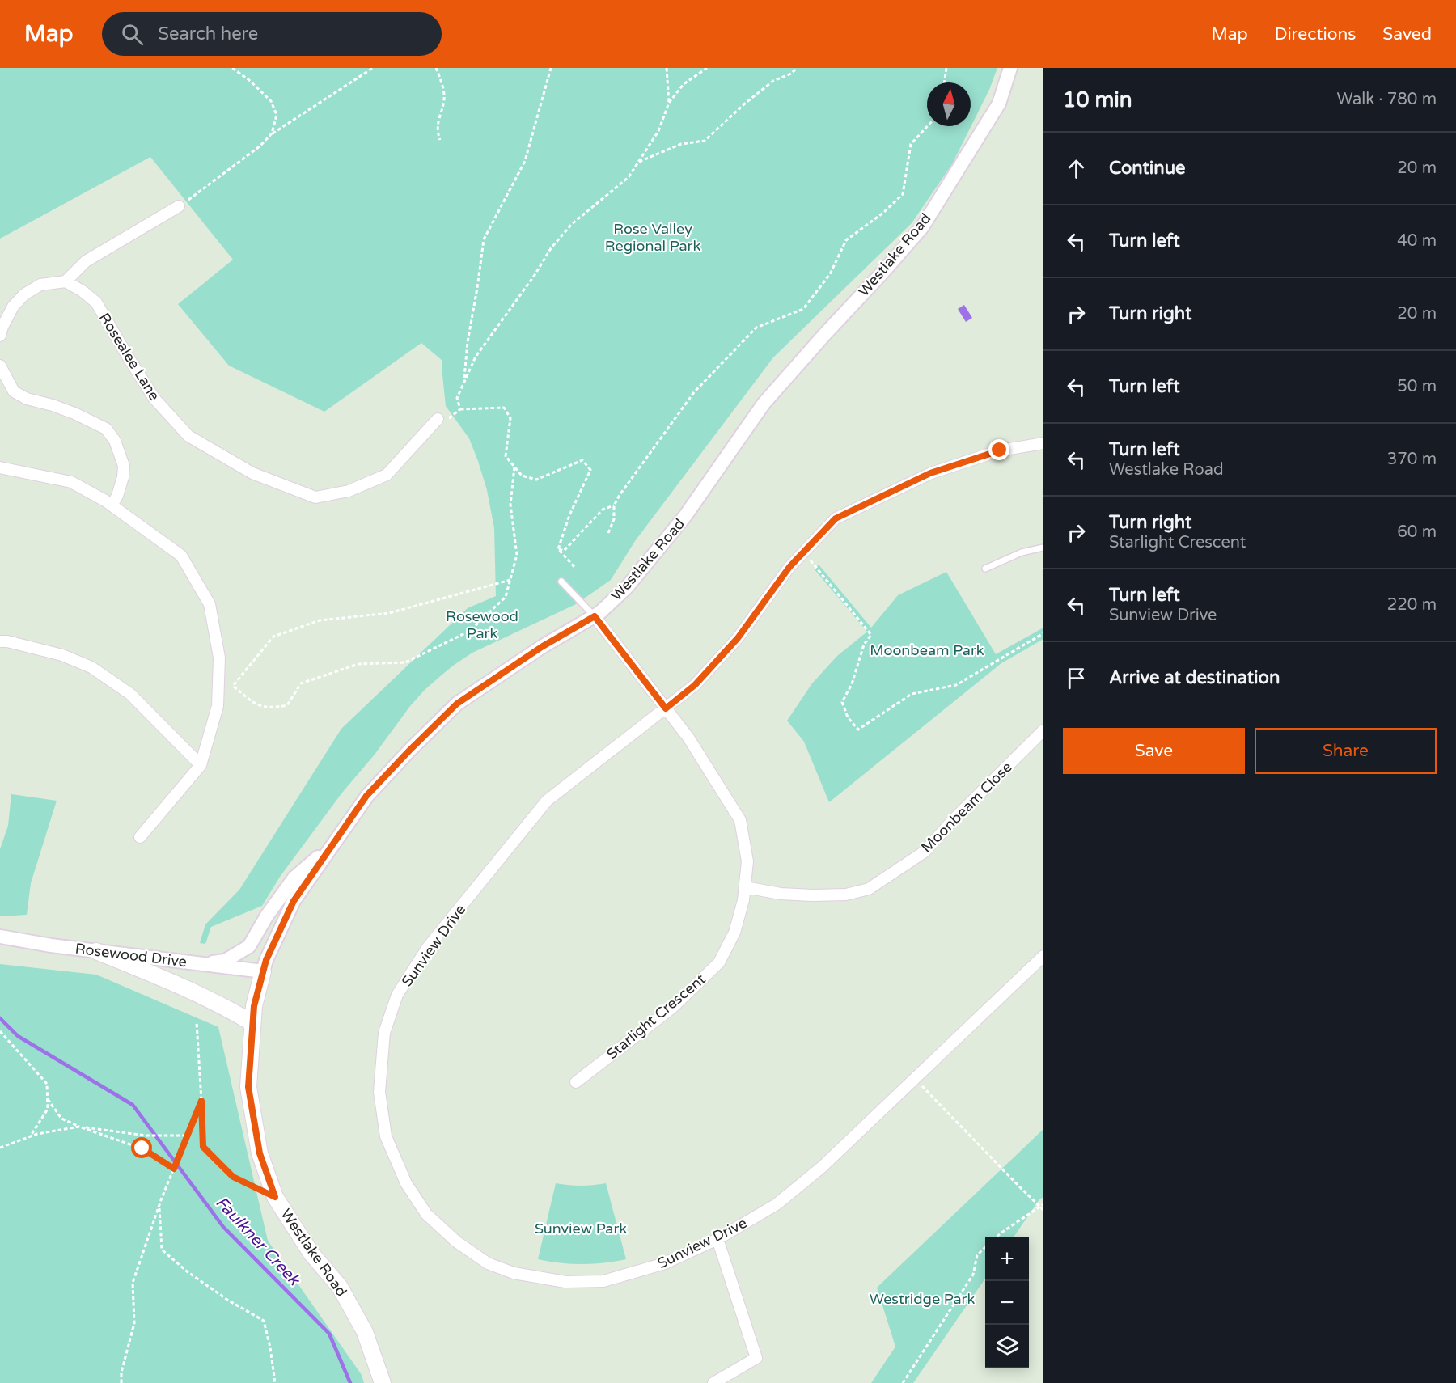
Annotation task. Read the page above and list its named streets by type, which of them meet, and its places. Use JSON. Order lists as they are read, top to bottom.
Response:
{
  "streets": {
    "main road": ["Westlake Road"],
    "street": [
      "Rosealee Lane",
      "Moonbeam Close",
      "Sunview Drive",
      "Rosewood Drive",
      "Starlight Crescent"
    ]
  },
  "crossings": [
    ["Westlake Road", "Rosewood Drive"],
    ["Westlake Road", "Starlight Crescent"],
    ["Moonbeam Close", "Starlight Crescent"],
    ["Sunview Drive", "Starlight Crescent"]
  ],
  "water": ["Faulkner Creek"],
  "parks": [
    "Rose Valley Regional Park",
    "Rosewood Park",
    "Moonbeam Park",
    "Sunview Park",
    "Westridge Park"
  ],
  "north": "top",
  "page": {
    "header": "Map",
    "search": "Search here",
    "nav": ["Map", "Directions", "Saved"],
    "heading": ["10 min", "Walk · 780 m"],
    "list": [
      ["Continue", "20 m"],
      ["Turn left", "40 m"],
      ["Turn right", "20 m"],
      ["Turn left", "50 m"],
      ["Turn left", "Westlake Road", "370 m"],
      ["Turn right", "Starlight Crescent", "60 m"],
      ["Turn left", "Sunview Drive", "220 m"],
      "Arrive at destination"
    ],
    "buttons": ["Save", "Share"],
    "map_buttons": ["+", "−"]
  }
}
